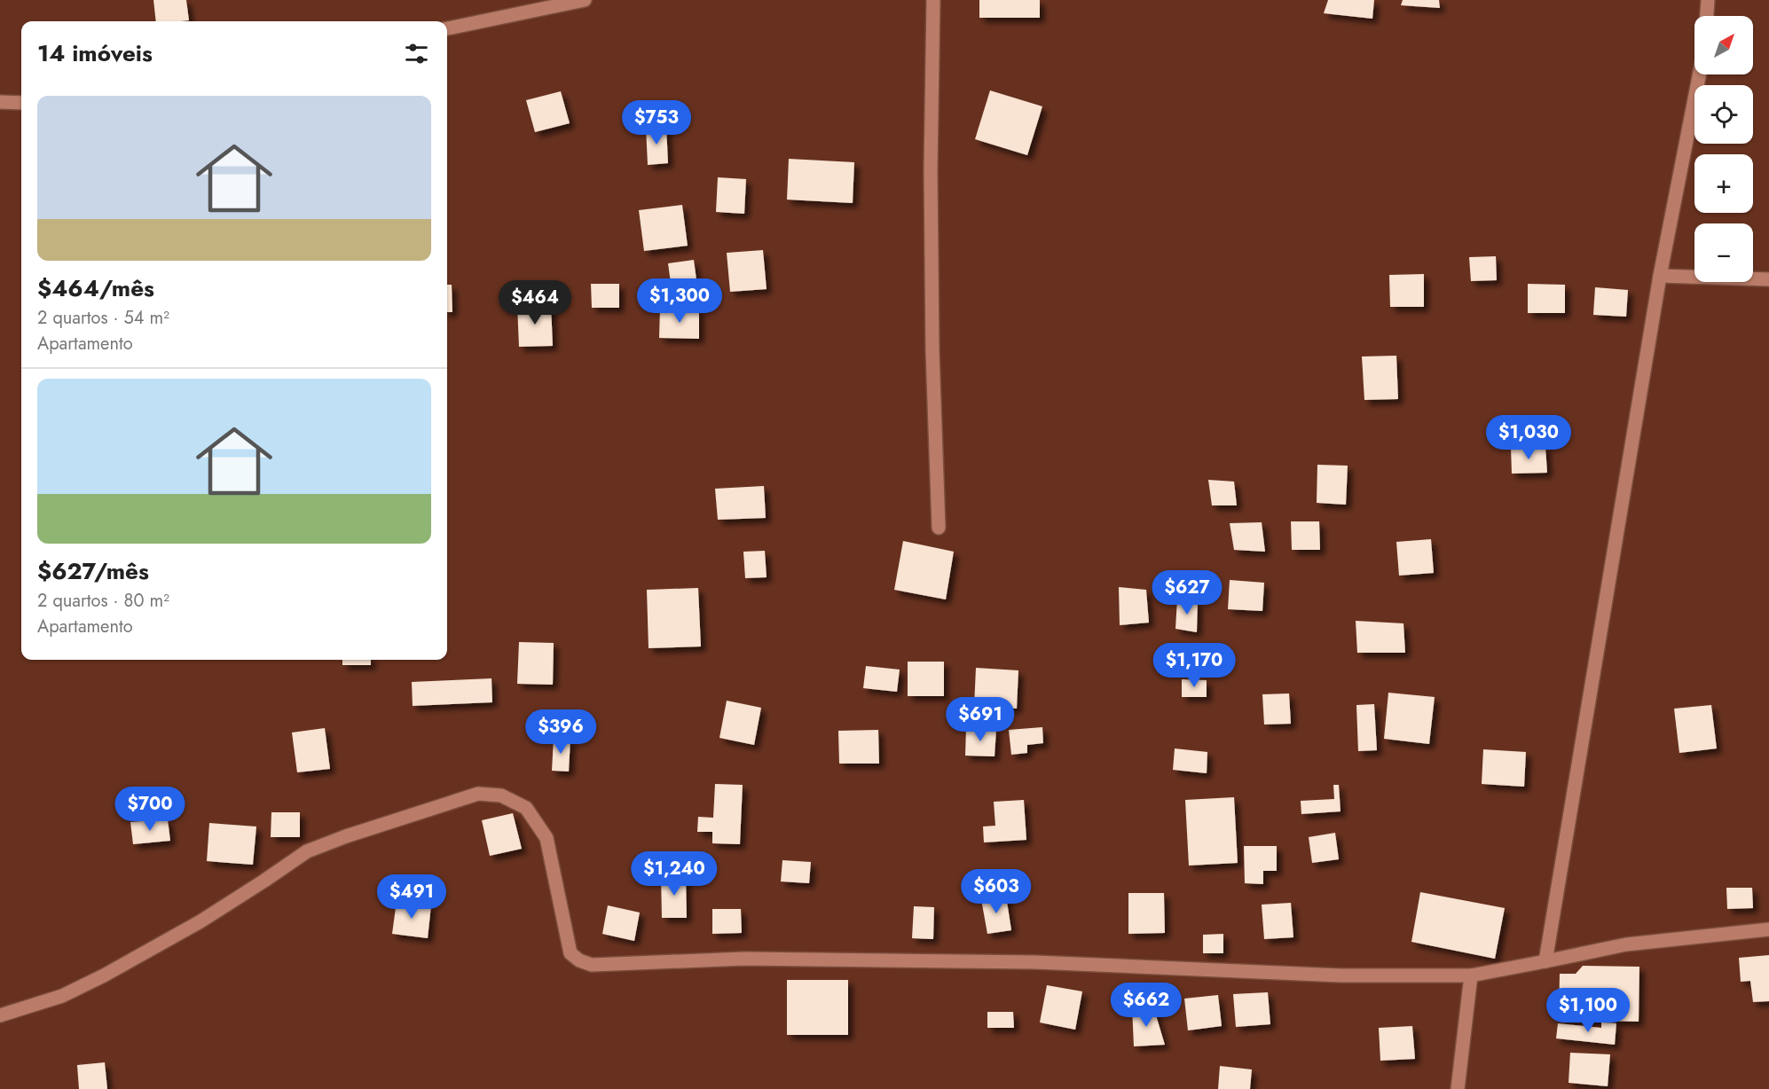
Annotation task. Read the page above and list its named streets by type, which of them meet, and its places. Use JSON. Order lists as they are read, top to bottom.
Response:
{
  "north": "top right",
  "page": {
    "map_buttons": ["+", "−"],
    "heading": "14 imóveis",
    "list": [
      {
        "name": "$464/mês",
        "note": "2 quartos · 54 m² · Apartamento"
      },
      {
        "name": "$627/mês",
        "note": "2 quartos · 80 m² · Apartamento"
      }
    ],
    "price": [
      "$753",
      "$1,300",
      "$464",
      "$1,030",
      "$627",
      "$1,170",
      "$691",
      "$396",
      "$700",
      "$1,240",
      "$603",
      "$491",
      "$662",
      "$1,100"
    ]
  }
}
